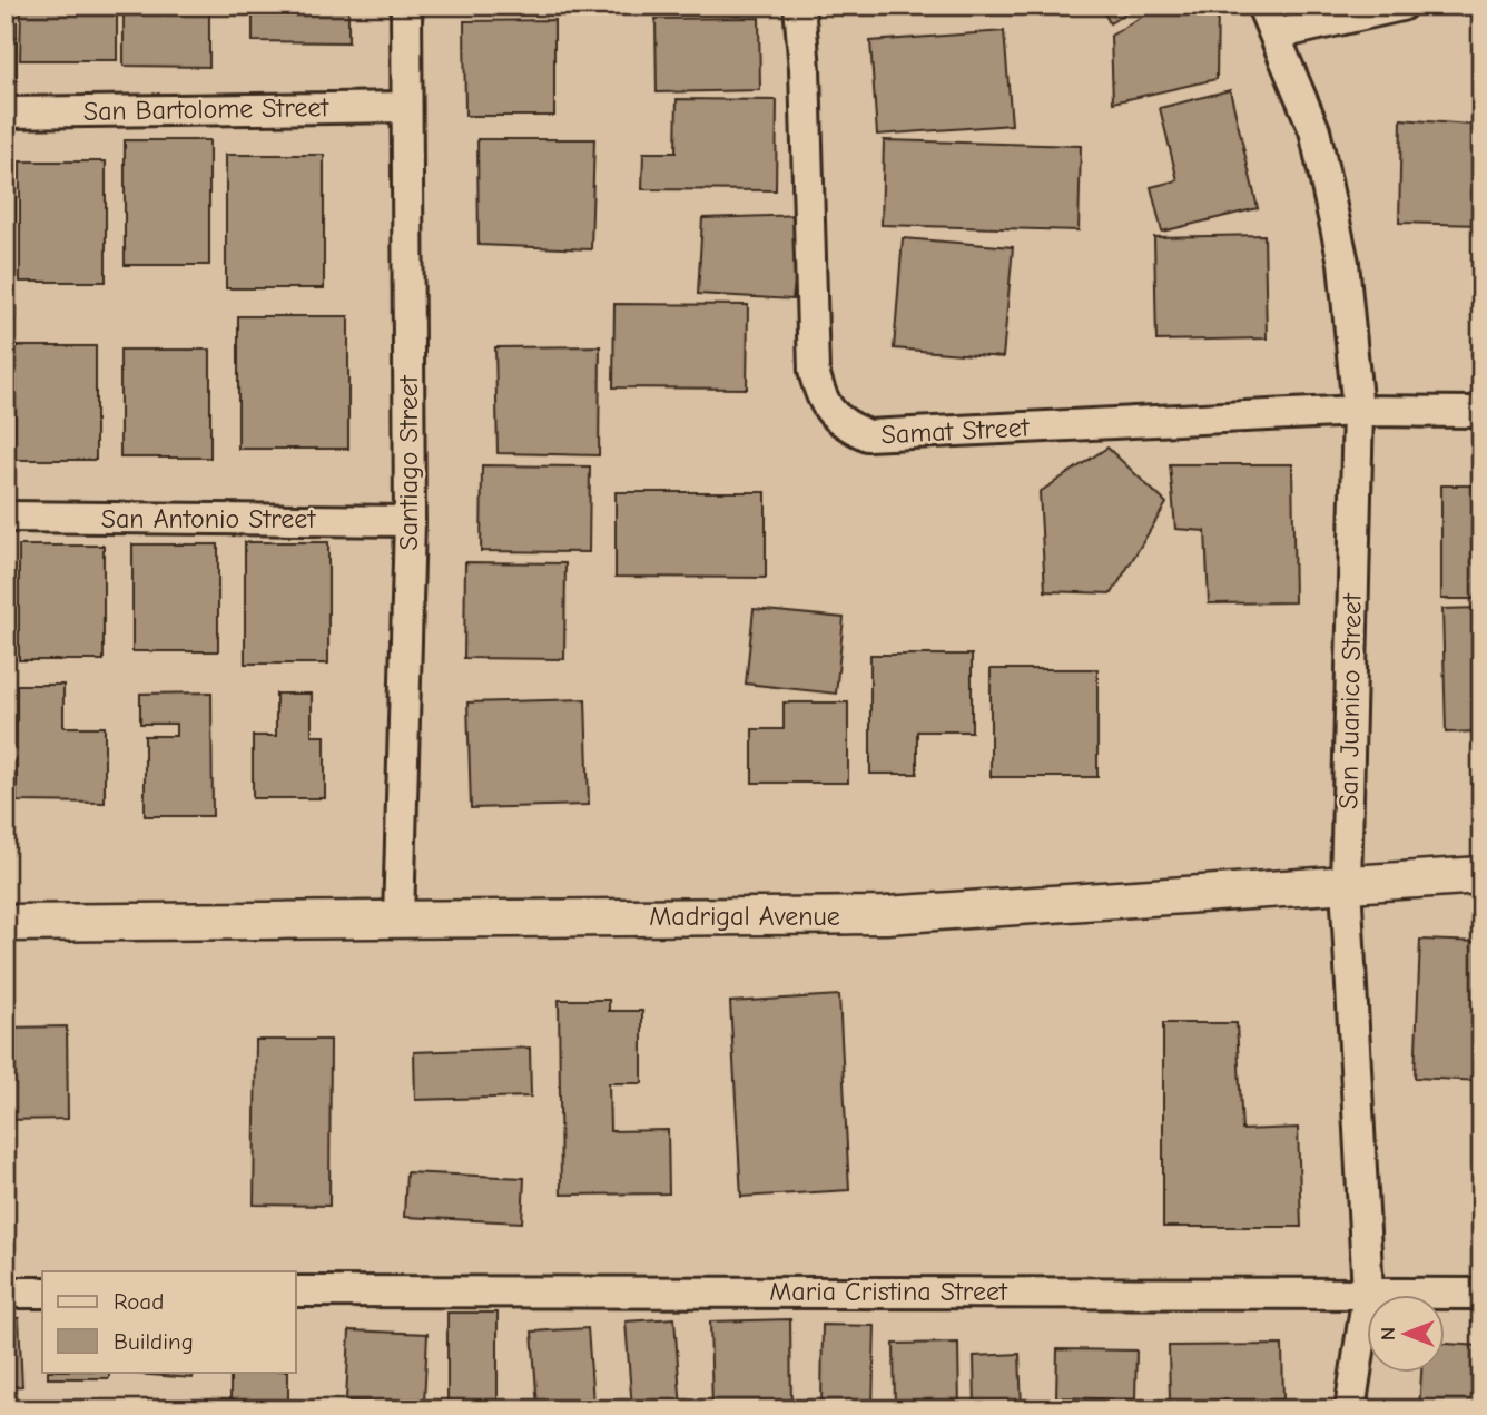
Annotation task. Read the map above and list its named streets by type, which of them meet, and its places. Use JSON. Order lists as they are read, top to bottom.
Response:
{
  "streets": {
    "street": [
      "San Bartolome Street",
      "Samat Street",
      "Santiago Street",
      "San Antonio Street",
      "San Juanico Street",
      "Madrigal Avenue",
      "Maria Cristina Street"
    ]
  },
  "crossings": [
    ["San Bartolome Street", "Santiago Street"],
    ["Samat Street", "San Juanico Street"],
    ["Santiago Street", "San Antonio Street"],
    ["Santiago Street", "Madrigal Avenue"],
    ["San Juanico Street", "Madrigal Avenue"],
    ["San Juanico Street", "Maria Cristina Street"]
  ],
  "legend": ["Road", "Building"],
  "north": "left"
}
